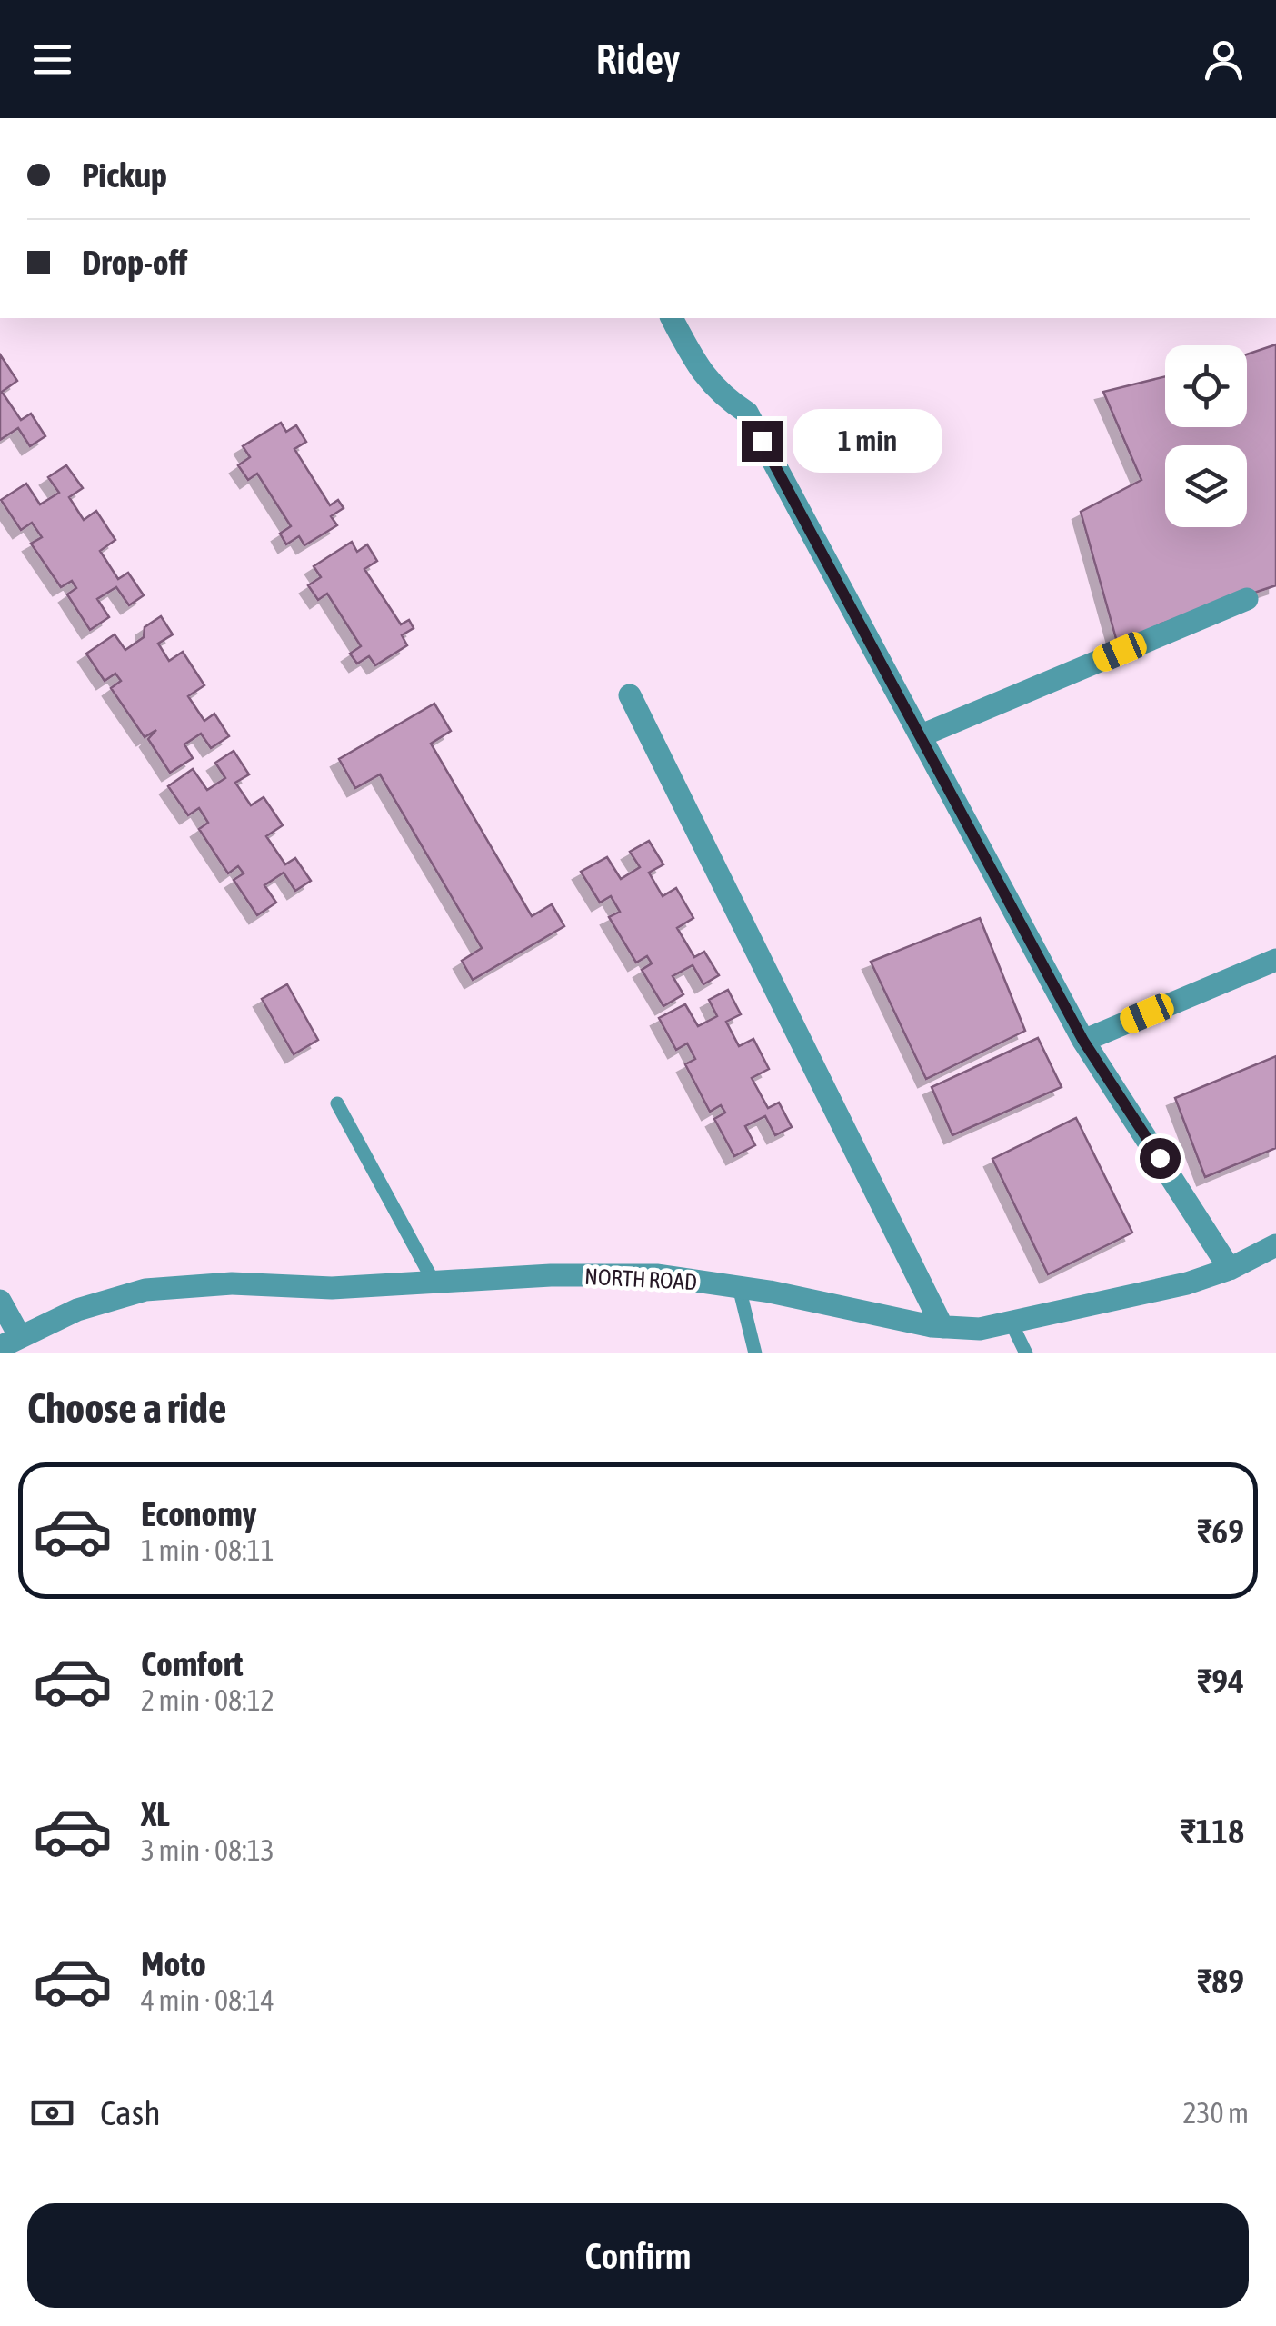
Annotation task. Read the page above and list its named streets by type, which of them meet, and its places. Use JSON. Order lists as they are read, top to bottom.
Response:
{
  "streets": {
    "street": ["NORTH ROAD"]
  },
  "page": {
    "header": "Ridey",
    "banner": ["Pickup", "Drop-off"],
    "bubble": "1 min",
    "heading": "Choose a ride",
    "list": [
      {
        "name": "Economy",
        "note": "1 min · 08:11",
        "value": "₹69"
      },
      {
        "name": "Comfort",
        "note": "2 min · 08:12",
        "value": "₹94"
      },
      {
        "name": "XL",
        "note": "3 min · 08:13",
        "value": "₹118"
      },
      {
        "name": "Moto",
        "note": "4 min · 08:14",
        "value": "₹89"
      }
    ],
    "pay": ["Cash", "230 m"],
    "buttons": "Confirm"
  }
}
